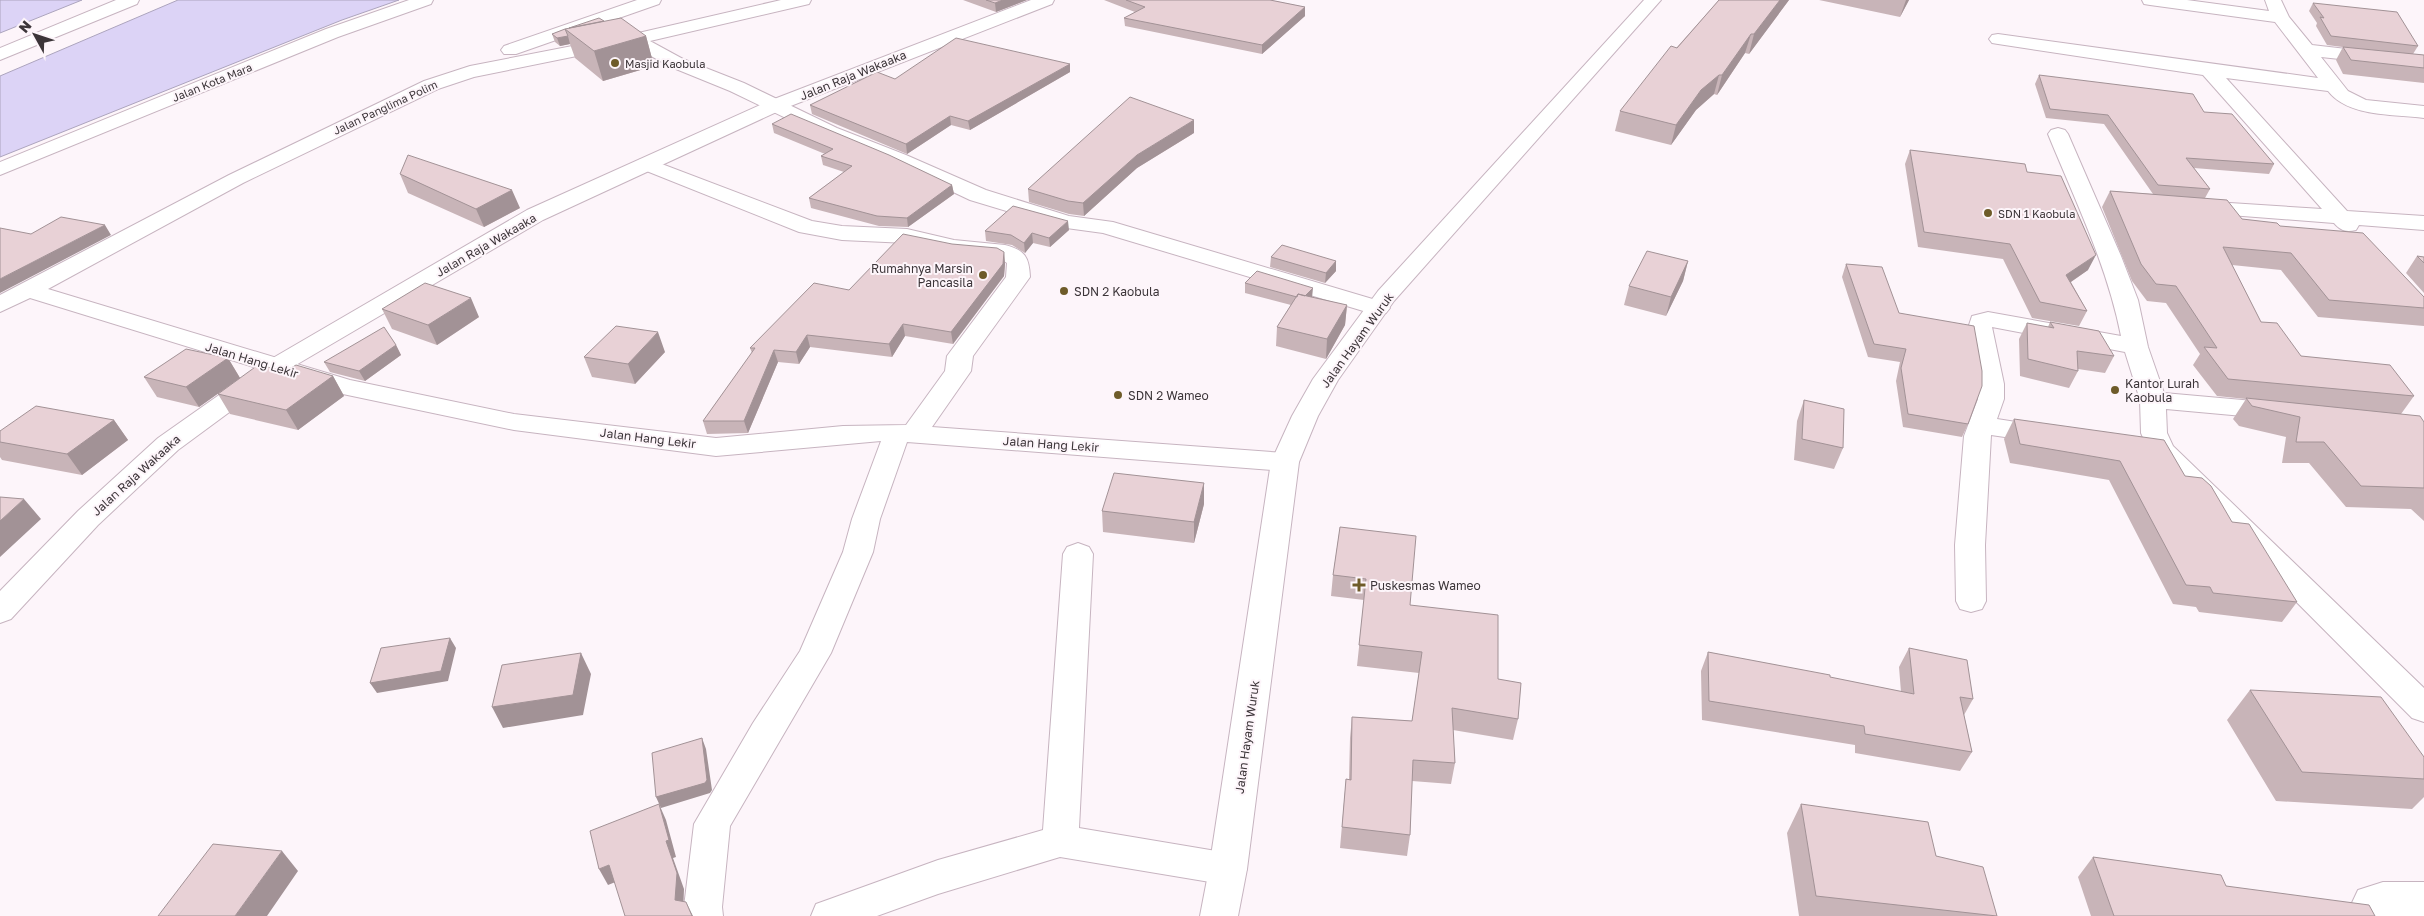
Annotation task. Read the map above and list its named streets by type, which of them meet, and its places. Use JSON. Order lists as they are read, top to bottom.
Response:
{
  "streets": {
    "street": [
      "Jalan Raja Wakaaka",
      "Jalan Kota Mara",
      "Jalan Panglima Polim",
      "Jalan Hayam Wuruk",
      "Jalan Hang Lekir"
    ]
  },
  "crossings": [
    ["Jalan Raja Wakaaka", "Jalan Hang Lekir"],
    ["Jalan Panglima Polim", "Jalan Hang Lekir"],
    ["Jalan Hayam Wuruk", "Jalan Hang Lekir"]
  ],
  "places": {
    "other": [
      "Masjid Kaobula",
      "SDN 1 Kaobula",
      "Rumahnya Marsin Pancasila",
      "SDN 2 Kaobula",
      "Kantor Lurah Kaobula",
      "SDN 2 Wameo"
    ],
    "health": ["Puskesmas Wameo"]
  },
  "north": "top left"
}
